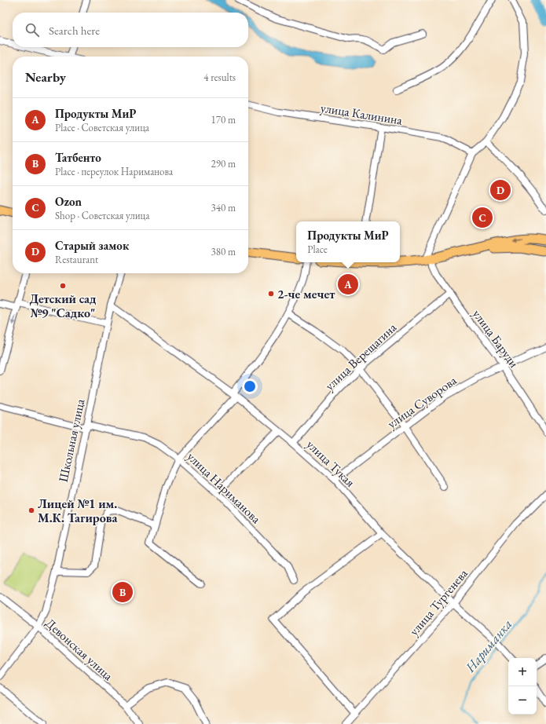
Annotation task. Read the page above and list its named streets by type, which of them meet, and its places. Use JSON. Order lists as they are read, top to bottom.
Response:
{
  "streets": {
    "street": [
      "улица Калинина",
      "улица Баруди",
      "улица Верещагина",
      "улица Суворова",
      "Школьная улица",
      "улица Тукая",
      "улица Нариманова",
      "улица Тургенева",
      "Девонская улица"
    ]
  },
  "crossings": [
    ["улица Баруди", "улица Верещагина"],
    ["улица Баруди", "улица Суворова"],
    ["улица Верещагина", "улица Тукая"],
    ["улица Суворова", "улица Тукая"],
    ["Школьная улица", "улица Тукая"],
    ["Школьная улица", "улица Нариманова"],
    ["Школьная улица", "Девонская улица"],
    ["улица Тукая", "улица Тургенева"]
  ],
  "water": ["Нариманка"],
  "places": ["Детский сад №9 \"Садко\"", "2-че мечет", "Лицей №1 им. М.К. Тагирова"],
  "page": {
    "search": "Search here",
    "heading": ["Nearby", "4 results"],
    "list": [
      {
        "mark": "A",
        "name": "Продукты МиР",
        "note": "Place · Советская улица",
        "value": "170 m"
      },
      {
        "mark": "B",
        "name": "Татбенто",
        "note": "Place · переулок Нариманова",
        "value": "290 m"
      },
      {
        "mark": "C",
        "name": "Ozon",
        "note": "Shop · Советская улица",
        "value": "340 m"
      },
      {
        "mark": "D",
        "name": "Старый замок",
        "note": "Restaurant",
        "value": "380 m"
      }
    ],
    "pins": [
      "D",
      "C",
      "A",
      "B"
    ],
    "popup": ["Продукты МиР", "Place"],
    "map_buttons": ["+", "−"]
  }
}
